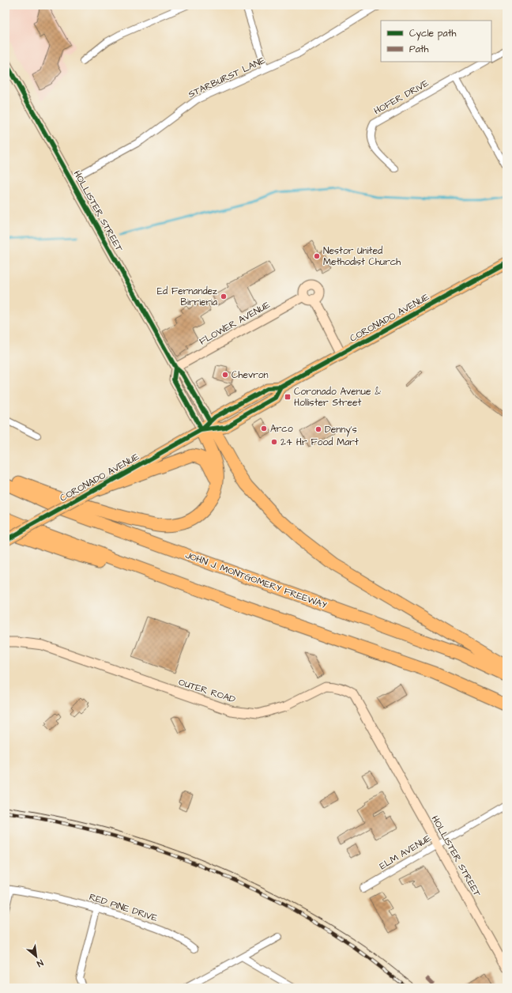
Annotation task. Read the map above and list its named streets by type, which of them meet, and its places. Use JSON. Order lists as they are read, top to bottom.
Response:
{
  "streets": {
    "highway": ["JOHN J. MONTGOMERY FREEWAY"],
    "main road": ["CORONADO AVENUE"],
    "street": [
      "STARBURST LANE",
      "HOFER DRIVE",
      "HOLLISTER STREET",
      "FLOWER AVENUE",
      "OUTER ROAD",
      "ELM AVENUE",
      "RED PINE DRIVE"
    ]
  },
  "crossings": [
    ["STARBURST LANE", "HOLLISTER STREET"],
    ["HOLLISTER STREET", "CORONADO AVENUE"],
    ["HOLLISTER STREET", "FLOWER AVENUE"],
    ["HOLLISTER STREET", "OUTER ROAD"],
    ["HOLLISTER STREET", "ELM AVENUE"]
  ],
  "places": {
    "other": [
      "Nestor United Methodist Church",
      "Ed Fernandez Birrieria",
      "Chevron",
      "Arco",
      "Denny's",
      "24 Hr Food Mart"
    ],
    "transit": ["Coronado Avenue & Hollister Street"]
  },
  "legend": ["Cycle path", "Path"],
  "north": "bottom right"
}
